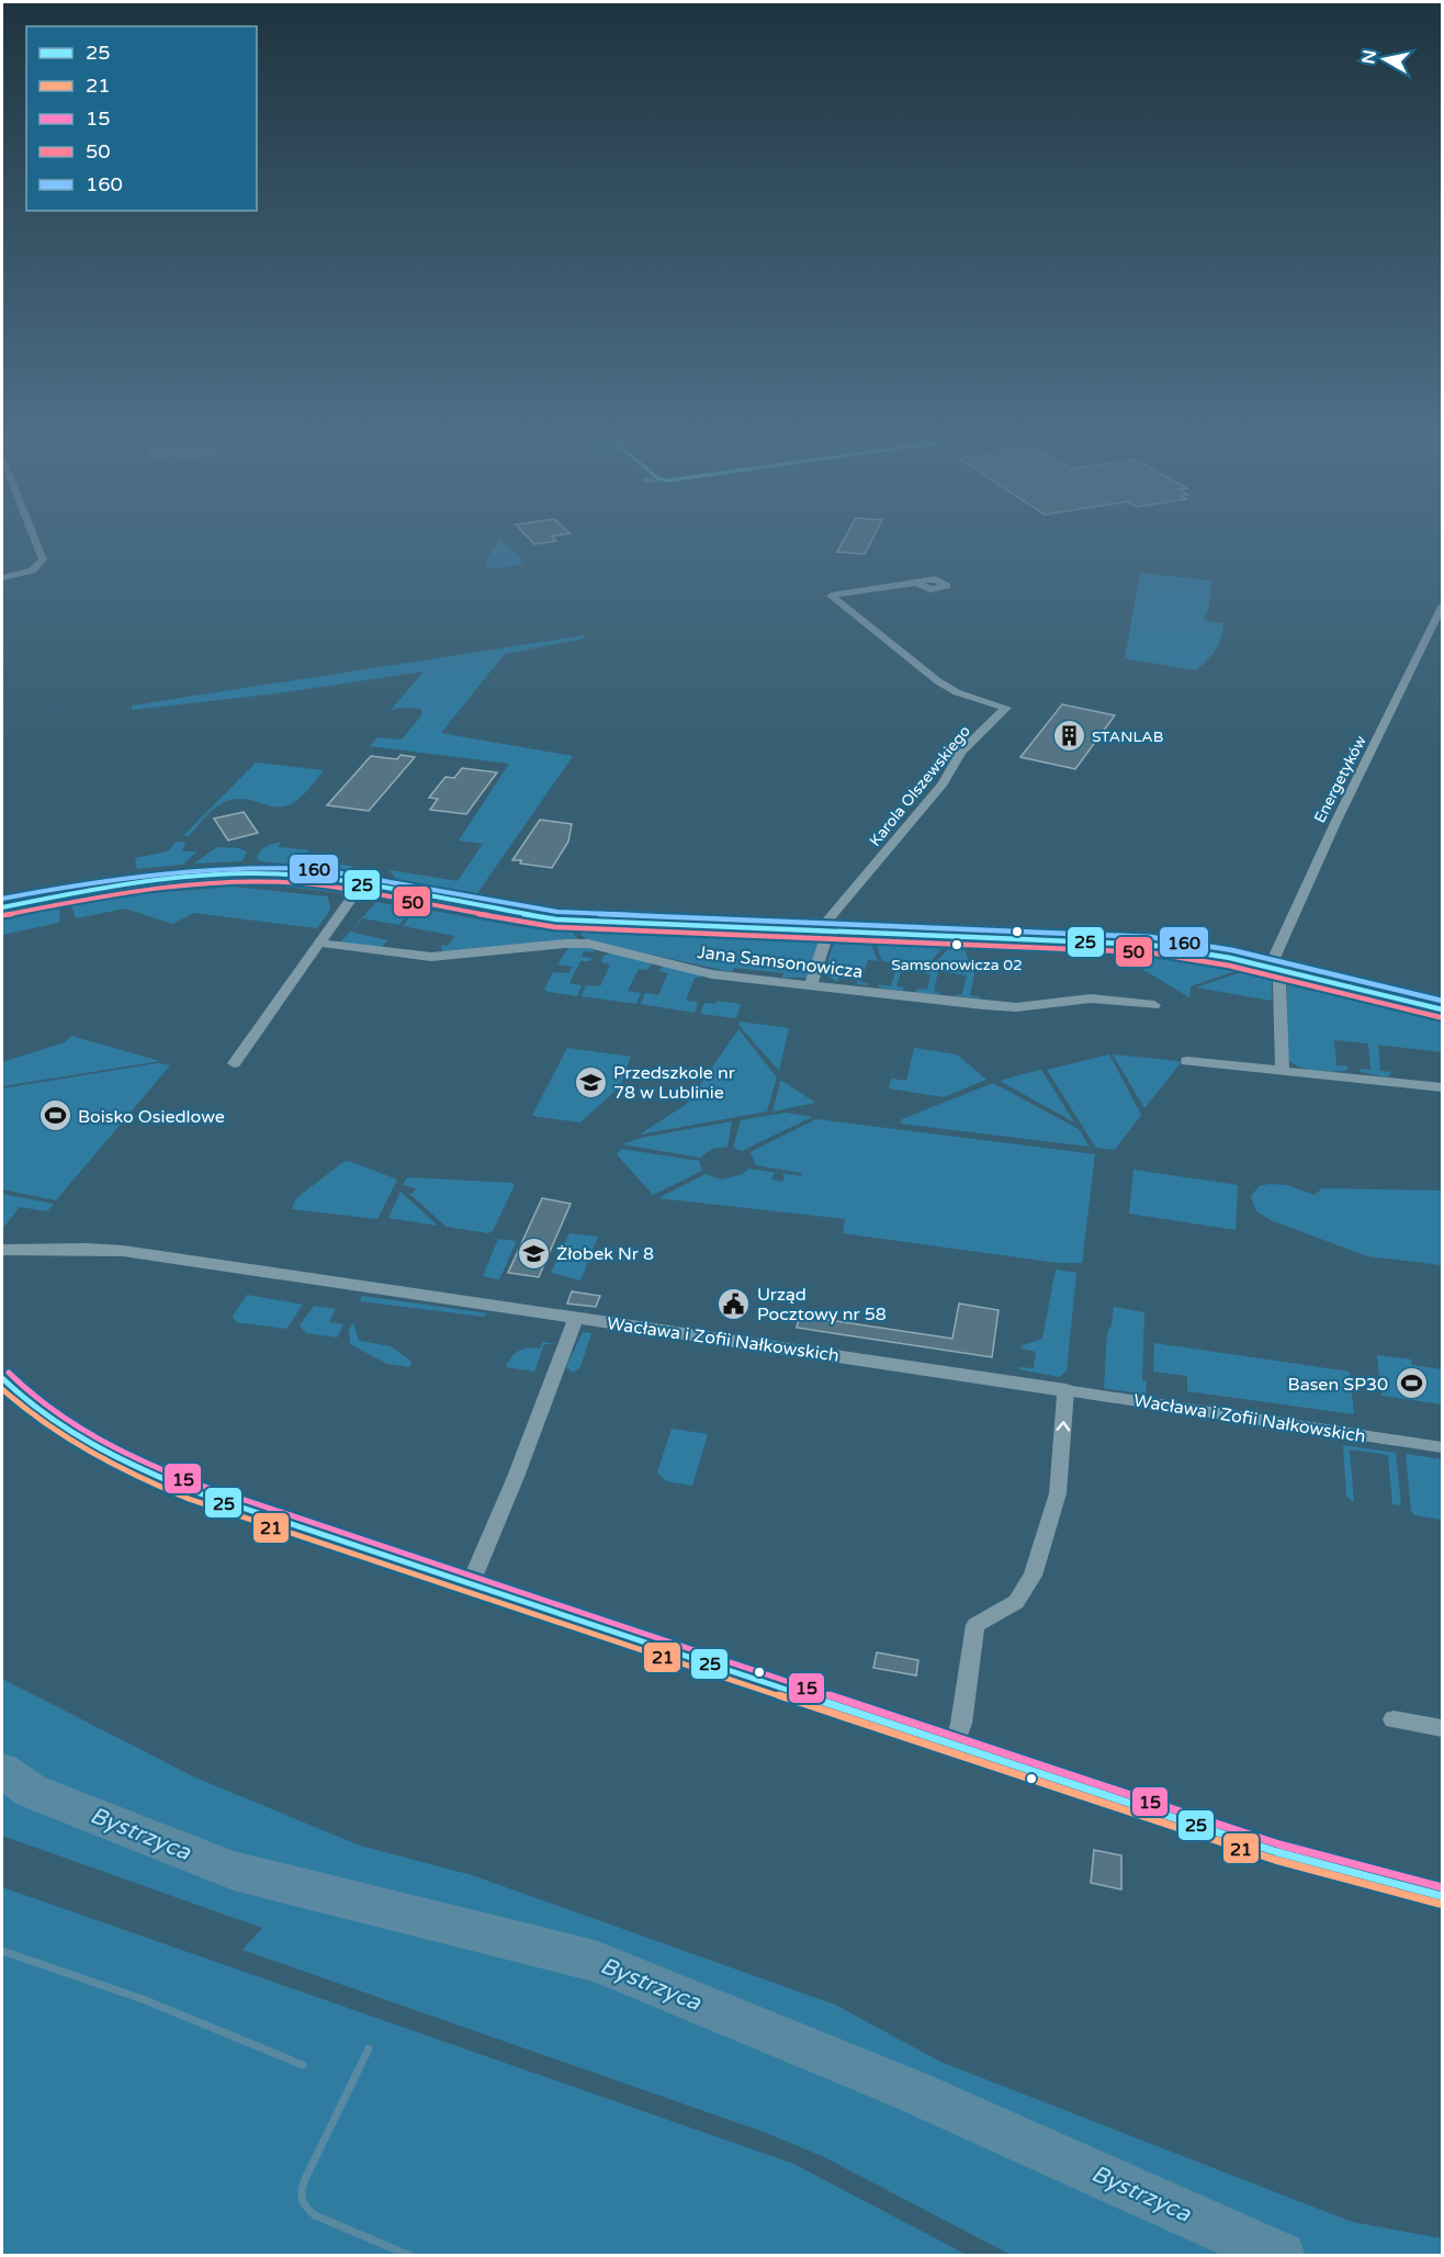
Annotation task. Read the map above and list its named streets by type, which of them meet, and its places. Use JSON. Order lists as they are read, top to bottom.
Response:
{
  "streets": {
    "street": [
      "Energetyków",
      "Karola Olszewskiego",
      "Jana Samsonowicza",
      "Wacława i Zofii Nałkowskich"
    ]
  },
  "water": ["Bystrzyca"],
  "places": {
    "building": ["STANLAB"],
    "other": ["Samsonowicza 02"],
    "school or university": ["Przedszkole nr 78 w Lublinie", "Żłobek Nr 8"],
    "sports": ["Boisko Osiedlowe", "Basen SP30"],
    "public building": ["Urząd Pocztowy nr 58"]
  },
  "lines": [
    "transit line 160",
    "transit line 25",
    "transit line 50",
    "transit line 15",
    "transit line 21"
  ],
  "legend": [
    "25",
    "21",
    "15",
    "50",
    "160"
  ],
  "north": "left"
}
